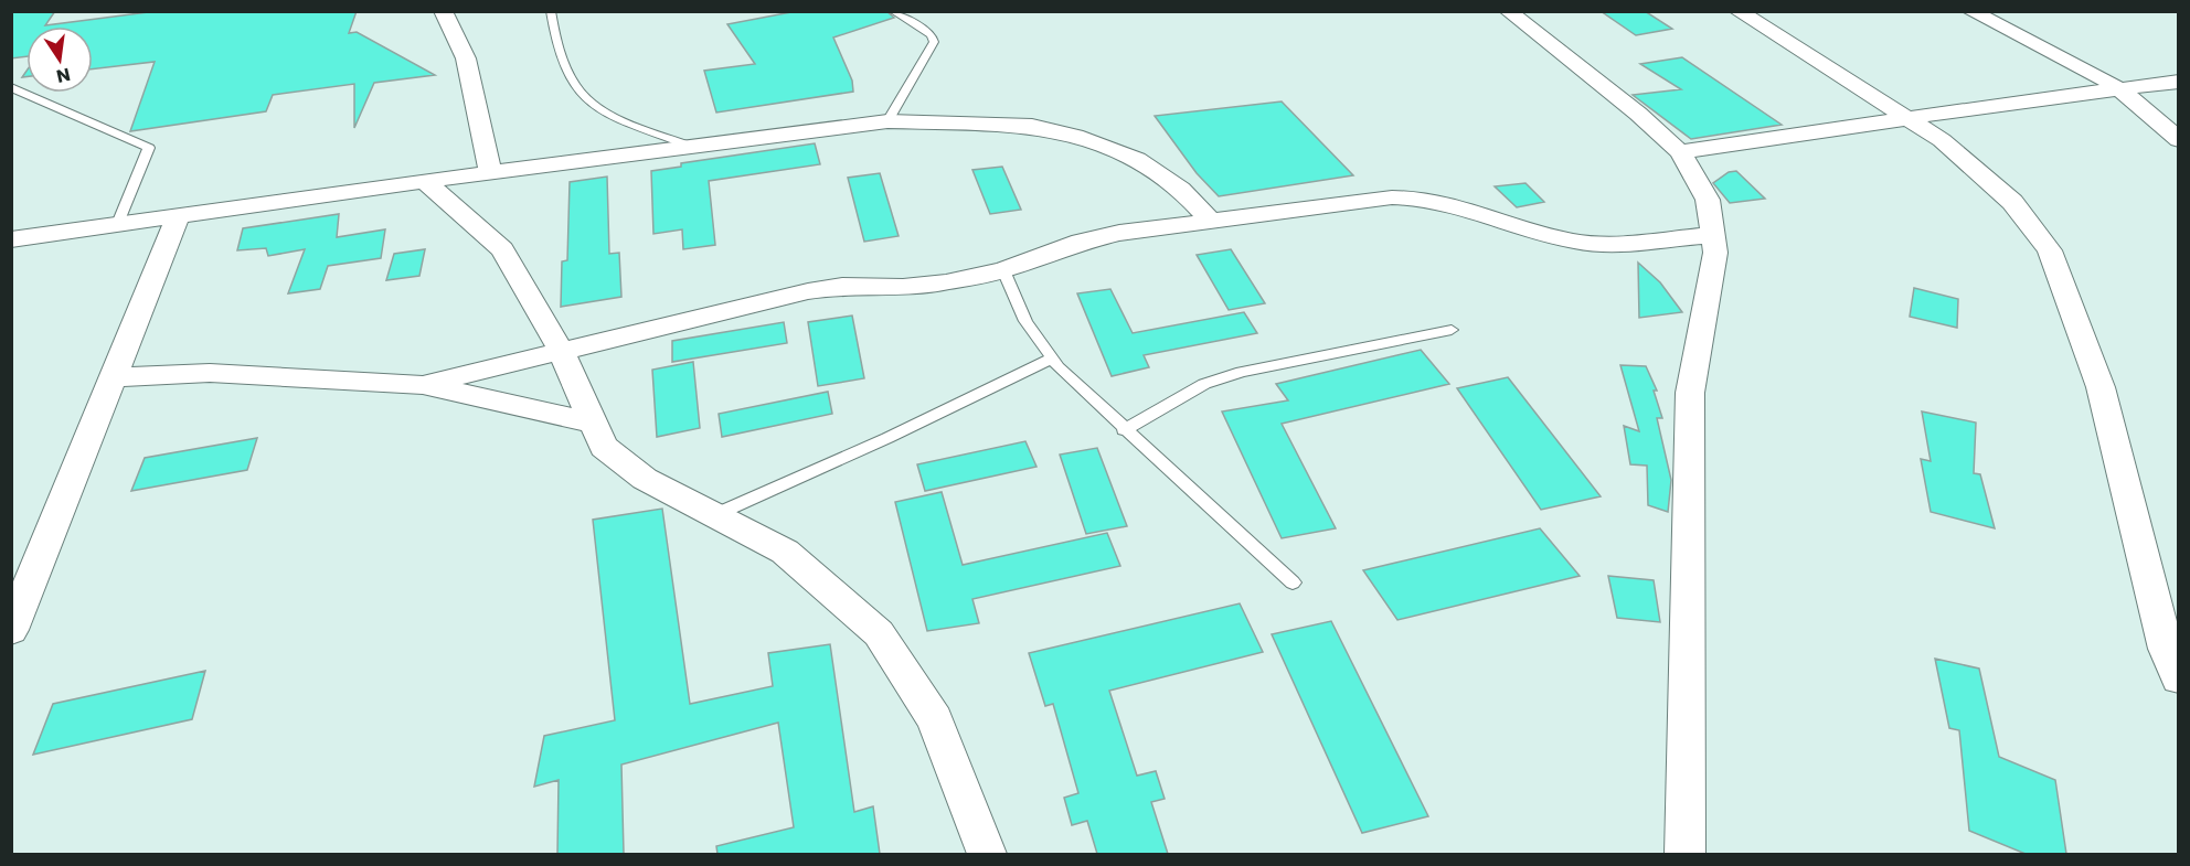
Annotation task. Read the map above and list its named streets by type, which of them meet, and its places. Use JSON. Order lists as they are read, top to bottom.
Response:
{
  "north": "bottom"
}
